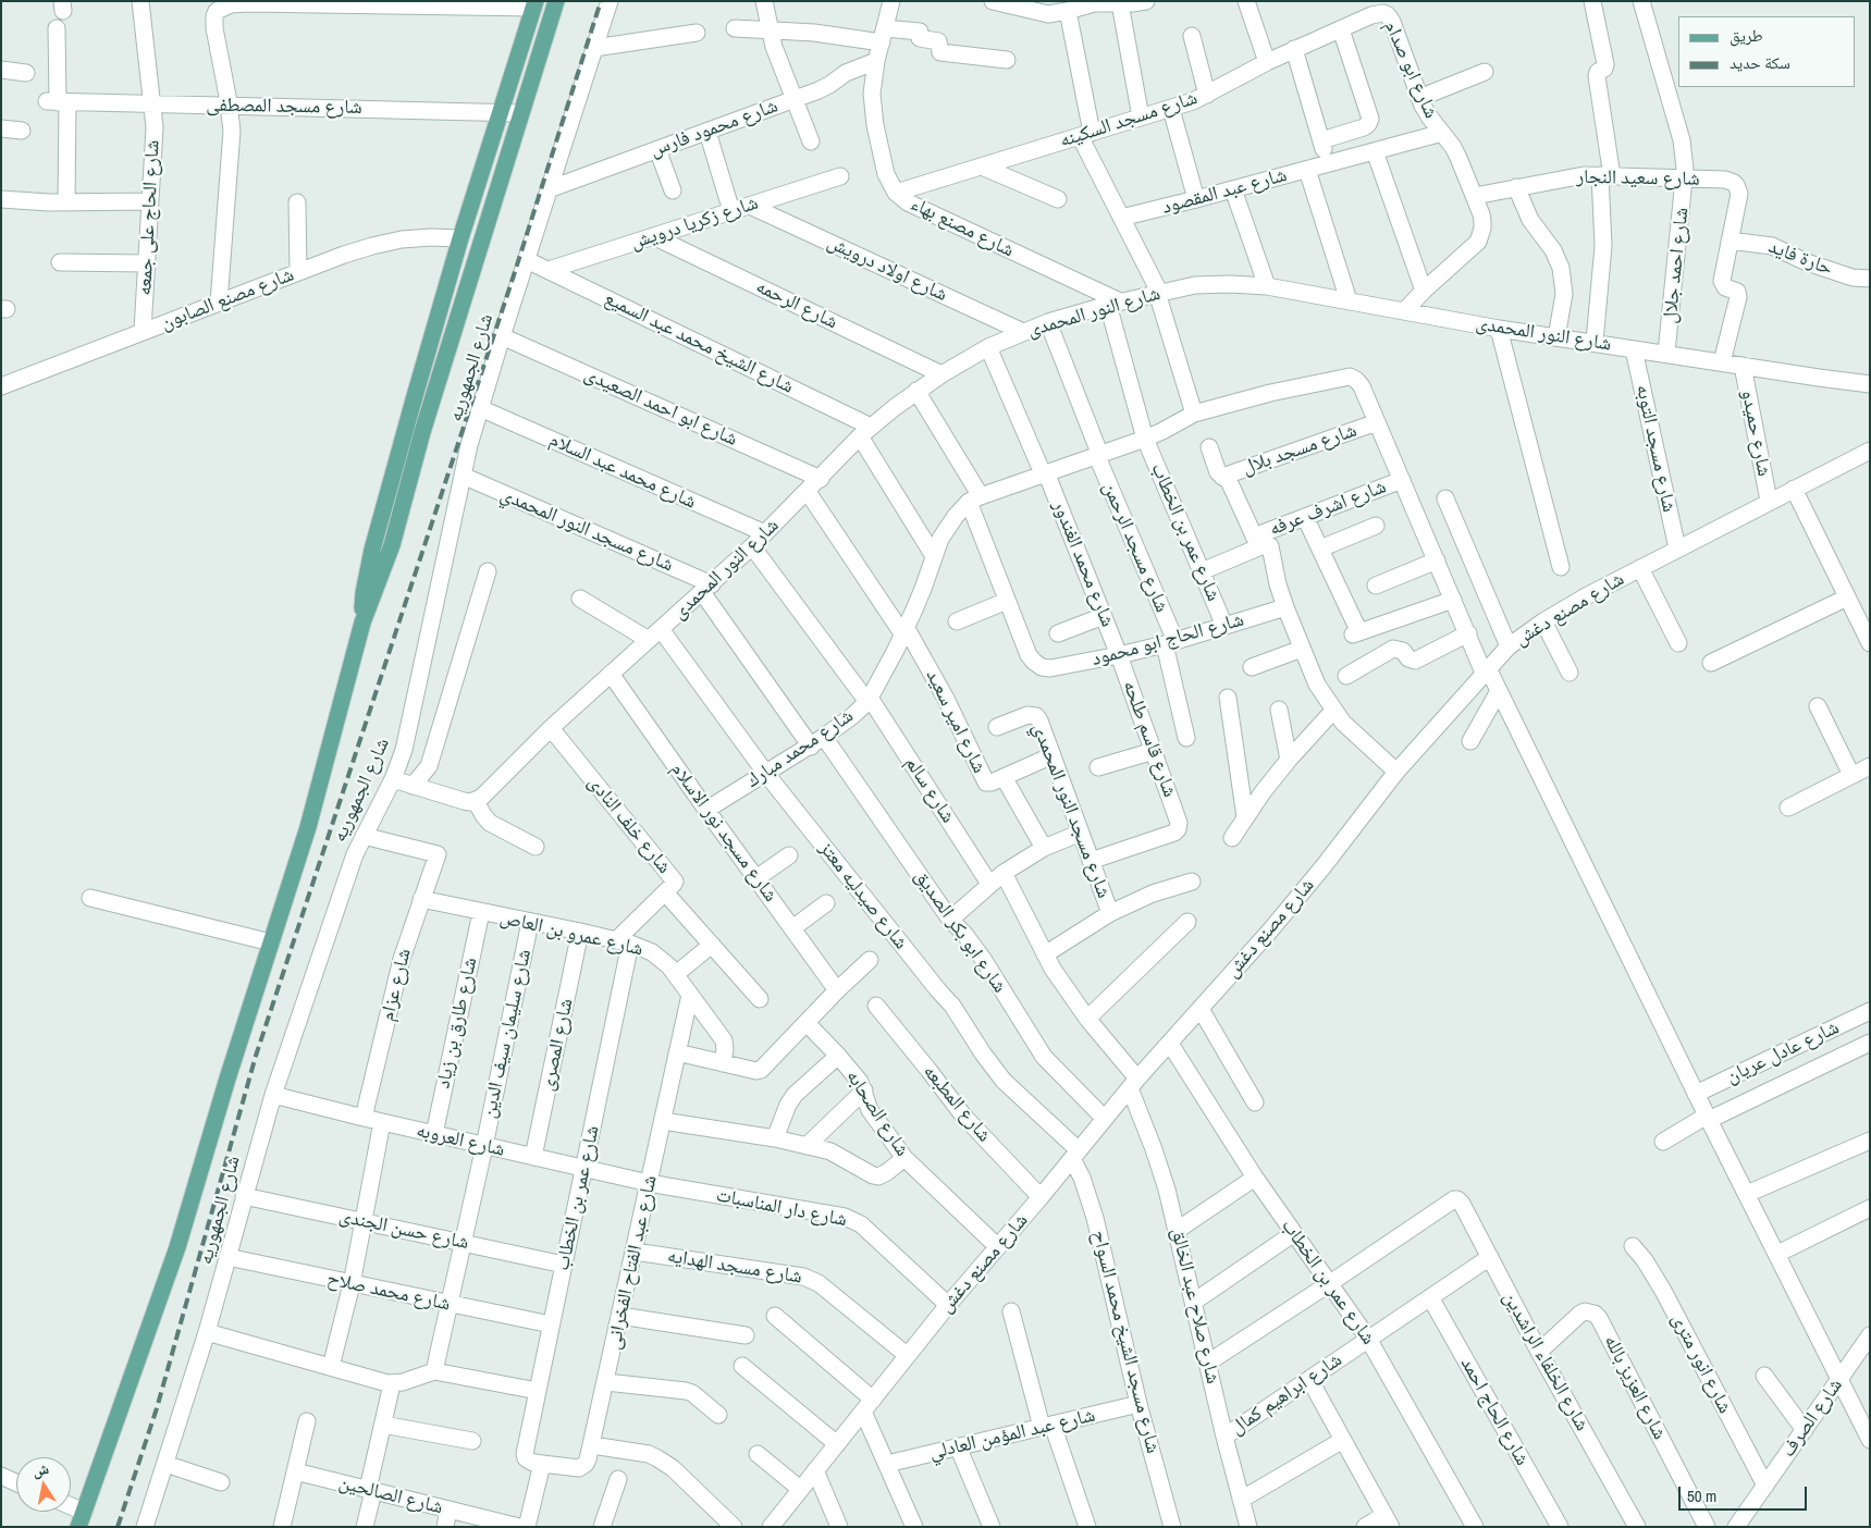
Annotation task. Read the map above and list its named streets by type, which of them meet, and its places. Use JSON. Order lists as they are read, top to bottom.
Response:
{
  "streets": {
    "main road": ["شارع الجمهوريه"],
    "street": [
      "شارع ابو صدام",
      "شارع مسجد المصطفى",
      "شارع مسجد السكينه",
      "شارع محمود فارس",
      "شارع سعيد النجار",
      "شارع عبد المقصود",
      "شارع الحاج على جمعه",
      "شارع زكريا درويش",
      "شارع مصنع بهاء",
      "حارة فايد",
      "شارع احمد جلال",
      "شارع اولاد درويش",
      "شارع مصنع الصابون",
      "شارع الرحمه",
      "شارع النور المحمدى",
      "شارع الشيخ محمد عبد السميع",
      "شارع ابو احمد الصعيدى",
      "شارع حميدو",
      "شارع مسجد التوبه",
      "شارع مسجد بلال",
      "شارع محمد عبد السلام",
      "شارع اشرف عرفه",
      "شارع مسجد النور المحمدي",
      "شارع عمر بن الخطاب",
      "شارع مسجد الرحمن",
      "شارع محمد الغندور",
      "شارع مصنع دغش",
      "شارع الحاج ابو محمود",
      "شارع امير سعيد",
      "شارع قاسم طلحه",
      "شارع محمد مبارك",
      "شارع سالم",
      "شارع خلف النادى",
      "شارع مسجد نور الاسلام",
      "شارع صيدليه معتز",
      "شارع ابو بكر الصديق",
      "شارع عمرو بن العاص",
      "شارع عزام",
      "شارع طارق بن زياد",
      "شارع سليمان سيف الدين",
      "شارع المصرى",
      "شارع عادل عريان",
      "شارع المطبعه",
      "شارع الصحابه",
      "شارع العروبه",
      "شارع دار المناسبات",
      "شارع حسن الجندى",
      "شارع عبد الفتاح الفخرانى",
      "شارع مسجد الهدايه",
      "شارع محمد صلاح",
      "شارع صلاح عبد الخالق",
      "شارع مسجد الشيخ محمد السواح",
      "شارع الخلفاء الراشدين",
      "شارع انور مترى",
      "شارع العزيز بالله",
      "شارع ابراهيم كمال",
      "شارع الحاج احمد",
      "شارع الصرف",
      "شارع عبد المؤمن العادلي",
      "شارع الصالحين"
    ]
  },
  "crossings": [
    ["شارع ابو صدام", "شارع مسجد السكينه"],
    ["شارع ابو صدام", "شارع سعيد النجار"],
    ["شارع ابو صدام", "شارع عبد المقصود"],
    ["شارع ابو صدام", "شارع النور المحمدى"],
    ["شارع مسجد المصطفى", "شارع الحاج على جمعه"],
    ["شارع مسجد المصطفى", "شارع الجمهوريه"],
    ["شارع مسجد السكينه", "شارع مصنع بهاء"],
    ["شارع محمود فارس", "شارع مصنع بهاء"],
    ["شارع محمود فارس", "شارع الجمهوريه"],
    ["شارع سعيد النجار", "حارة فايد"],
    ["شارع سعيد النجار", "شارع احمد جلال"],
    ["شارع الحاج على جمعه", "شارع مصنع الصابون"],
    ["شارع زكريا درويش", "شارع اولاد درويش"],
    ["شارع زكريا درويش", "شارع الرحمه"],
    ["شارع زكريا درويش", "شارع الشيخ محمد عبد السميع"],
    ["شارع مصنع بهاء", "شارع النور المحمدى"],
    ["شارع مصنع بهاء", "شارع عمر بن الخطاب"],
    ["شارع احمد جلال", "شارع النور المحمدى"],
    ["شارع اولاد درويش", "شارع النور المحمدى"],
    ["شارع مصنع الصابون", "شارع الجمهوريه"],
    ["شارع الرحمه", "شارع النور المحمدى"],
    ["شارع النور المحمدى", "شارع الشيخ محمد عبد السميع"],
    ["شارع النور المحمدى", "شارع ابو احمد الصعيدى"],
    ["شارع النور المحمدى", "شارع حميدو"],
    ["شارع النور المحمدى", "شارع مسجد التوبه"],
    ["شارع النور المحمدى", "شارع محمد عبد السلام"],
    ["شارع النور المحمدى", "شارع مسجد النور المحمدي"],
    ["شارع النور المحمدى", "شارع عمر بن الخطاب"],
    ["شارع النور المحمدى", "شارع مسجد الرحمن"],
    ["شارع النور المحمدى", "شارع محمد الغندور"],
    ["شارع النور المحمدى", "شارع سالم"],
    ["شارع النور المحمدى", "شارع خلف النادى"],
    ["شارع النور المحمدى", "شارع مسجد نور الاسلام"],
    ["شارع النور المحمدى", "شارع صيدليه معتز"],
    ["شارع النور المحمدى", "شارع ابو بكر الصديق"],
    ["شارع الشيخ محمد عبد السميع", "شارع الجمهوريه"],
    ["شارع الجمهوريه", "شارع ابو احمد الصعيدى"],
    ["شارع الجمهوريه", "شارع محمد عبد السلام"],
    ["شارع الجمهوريه", "شارع مسجد النور المحمدي"],
    ["شارع الجمهوريه", "شارع عزام"],
    ["شارع الجمهوريه", "شارع العروبه"],
    ["شارع الجمهوريه", "شارع حسن الجندى"],
    ["شارع الجمهوريه", "شارع محمد صلاح"],
    ["شارع حميدو", "شارع مصنع دغش"],
    ["شارع مسجد التوبه", "شارع مصنع دغش"],
    ["شارع مسجد بلال", "شارع اشرف عرفه"],
    ["شارع مسجد النور المحمدي", "شارع امير سعيد"],
    ["شارع مسجد النور المحمدي", "شارع قاسم طلحه"],
    ["شارع مسجد النور المحمدي", "شارع ابو بكر الصديق"],
    ["شارع عمر بن الخطاب", "شارع مصنع دغش"],
    ["شارع عمر بن الخطاب", "شارع الحاج ابو محمود"],
    ["شارع عمر بن الخطاب", "شارع خلف النادى"],
    ["شارع عمر بن الخطاب", "شارع عمرو بن العاص"],
    ["شارع عمر بن الخطاب", "شارع العروبه"],
    ["شارع عمر بن الخطاب", "شارع حسن الجندى"],
    ["شارع عمر بن الخطاب", "شارع عبد الفتاح الفخرانى"],
    ["شارع عمر بن الخطاب", "شارع محمد صلاح"],
    ["شارع عمر بن الخطاب", "شارع الخلفاء الراشدين"],
    ["شارع عمر بن الخطاب", "شارع ابراهيم كمال"],
    ["شارع مسجد الرحمن", "شارع الحاج ابو محمود"],
    ["شارع محمد الغندور", "شارع الحاج ابو محمود"],
    ["شارع محمد الغندور", "شارع قاسم طلحه"],
    ["شارع مصنع دغش", "شارع صيدليه معتز"],
    ["شارع مصنع دغش", "شارع ابو بكر الصديق"],
    ["شارع مصنع دغش", "شارع المطبعه"],
    ["شارع مصنع دغش", "شارع الصحابه"],
    ["شارع مصنع دغش", "شارع دار المناسبات"],
    ["شارع مصنع دغش", "شارع مسجد الهدايه"],
    ["شارع مصنع دغش", "شارع صلاح عبد الخالق"],
    ["شارع مصنع دغش", "شارع مسجد الشيخ محمد السواح"],
    ["شارع الحاج ابو محمود", "شارع قاسم طلحه"],
    ["شارع امير سعيد", "شارع محمد مبارك"],
    ["شارع محمد مبارك", "شارع سالم"],
    ["شارع محمد مبارك", "شارع مسجد نور الاسلام"],
    ["شارع محمد مبارك", "شارع صيدليه معتز"],
    ["شارع محمد مبارك", "شارع ابو بكر الصديق"],
    ["شارع خلف النادى", "شارع عمرو بن العاص"],
    ["شارع صيدليه معتز", "شارع مسجد الشيخ محمد السواح"],
    ["شارع عمرو بن العاص", "شارع عزام"],
    ["شارع عمرو بن العاص", "شارع طارق بن زياد"],
    ["شارع عمرو بن العاص", "شارع سليمان سيف الدين"],
    ["شارع عمرو بن العاص", "شارع المصرى"],
    ["شارع عمرو بن العاص", "شارع عبد الفتاح الفخرانى"],
    ["شارع عزام", "شارع العروبه"],
    ["شارع طارق بن زياد", "شارع العروبه"],
    ["شارع سليمان سيف الدين", "شارع العروبه"],
    ["شارع المصرى", "شارع العروبه"],
    ["شارع العروبه", "شارع دار المناسبات"],
    ["شارع العروبه", "شارع عبد الفتاح الفخرانى"],
    ["شارع دار المناسبات", "شارع عبد الفتاح الفخرانى"],
    ["شارع عبد الفتاح الفخرانى", "شارع مسجد الهدايه"],
    ["شارع صلاح عبد الخالق", "شارع ابراهيم كمال"],
    ["شارع مسجد الشيخ محمد السواح", "شارع عبد المؤمن العادلي"],
    ["شارع الخلفاء الراشدين", "شارع العزيز بالله"],
    ["شارع الخلفاء الراشدين", "شارع ابراهيم كمال"],
    ["شارع انور مترى", "شارع الصرف"],
    ["شارع ابراهيم كمال", "شارع الحاج احمد"]
  ],
  "legend": ["طريق", "سكة حديد"],
  "scale_bar": "50 m",
  "north": "top"
}
